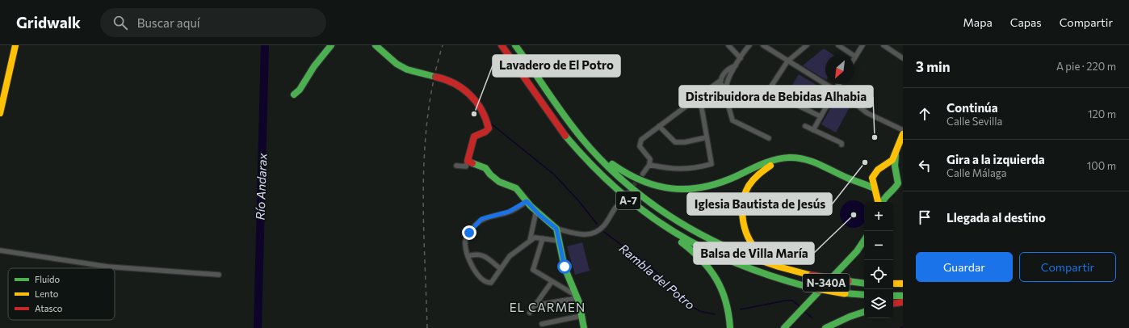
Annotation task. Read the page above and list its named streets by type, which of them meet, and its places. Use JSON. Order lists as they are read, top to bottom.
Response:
{
  "streets": {
    "main road": ["A-7", "N-340A"]
  },
  "districts": ["EL CARMEN"],
  "water": ["Río Andarax", "Rambla del Potro"],
  "places": [
    "Lavadero de El Potro",
    "Distribuidora de Bebidas Alhabia",
    "Iglesia Bautista de Jesús",
    "Balsa de Villa María"
  ],
  "legend": ["Fluido", "Lento", "Atasco"],
  "north": "bottom left",
  "page": {
    "header": "Gridwalk",
    "search": "Buscar aquí",
    "nav": ["Mapa", "Capas", "Compartir"],
    "heading": ["3 min", "A pie · 220 m"],
    "list": [
      ["Continúa", "Calle Sevilla", "120 m"],
      ["Gira a la izquierda", "Calle Málaga", "100 m"],
      "Llegada al destino"
    ],
    "map_buttons": ["+", "−"],
    "buttons": ["Guardar", "Compartir"]
  }
}
